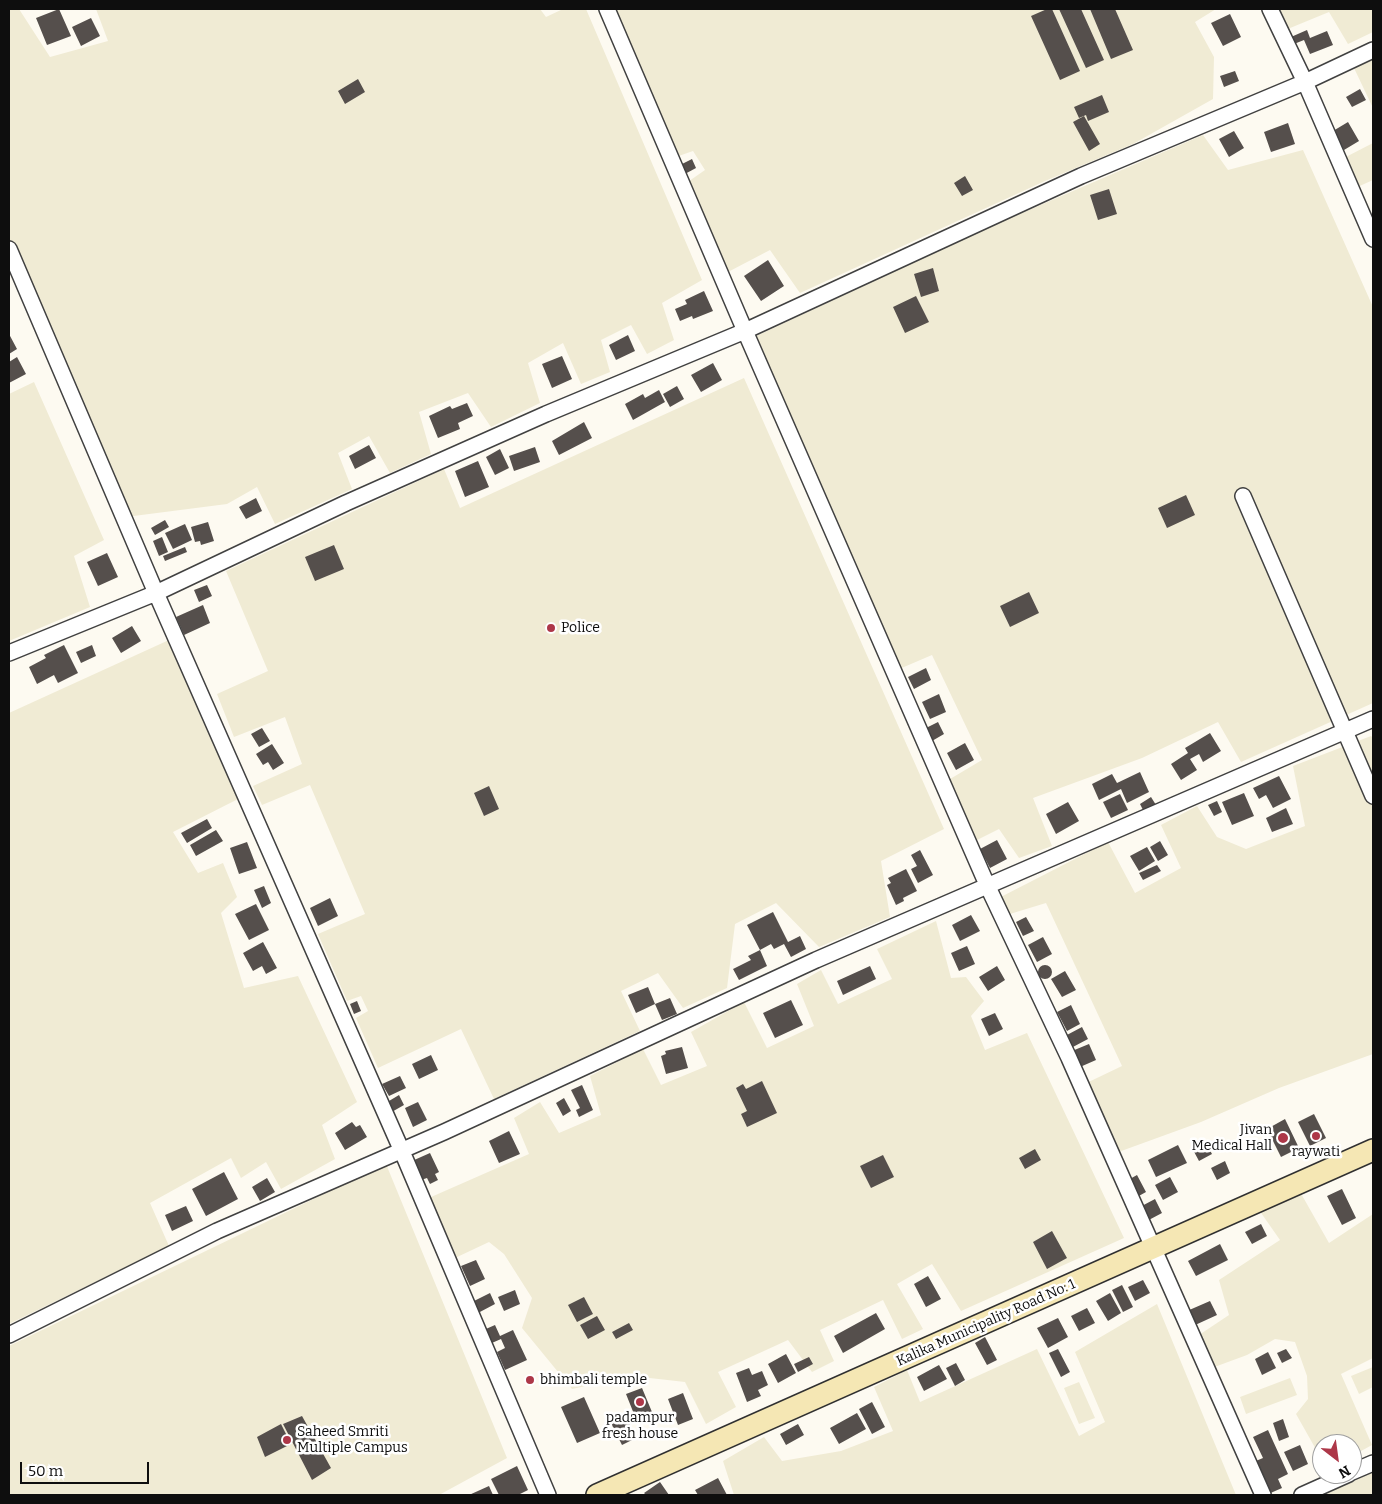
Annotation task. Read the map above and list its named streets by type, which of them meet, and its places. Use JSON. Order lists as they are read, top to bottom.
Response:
{
  "streets": {
    "street": ["Kalika Municipality Road No: 1"]
  },
  "places": [
    "Police",
    "raywati",
    "Jivan Medical Hall",
    "bhimbali temple",
    "padampur fresh house",
    "Saheed Smriti Multiple Campus"
  ],
  "scale_bar": "50 m",
  "north": "bottom right"
}
